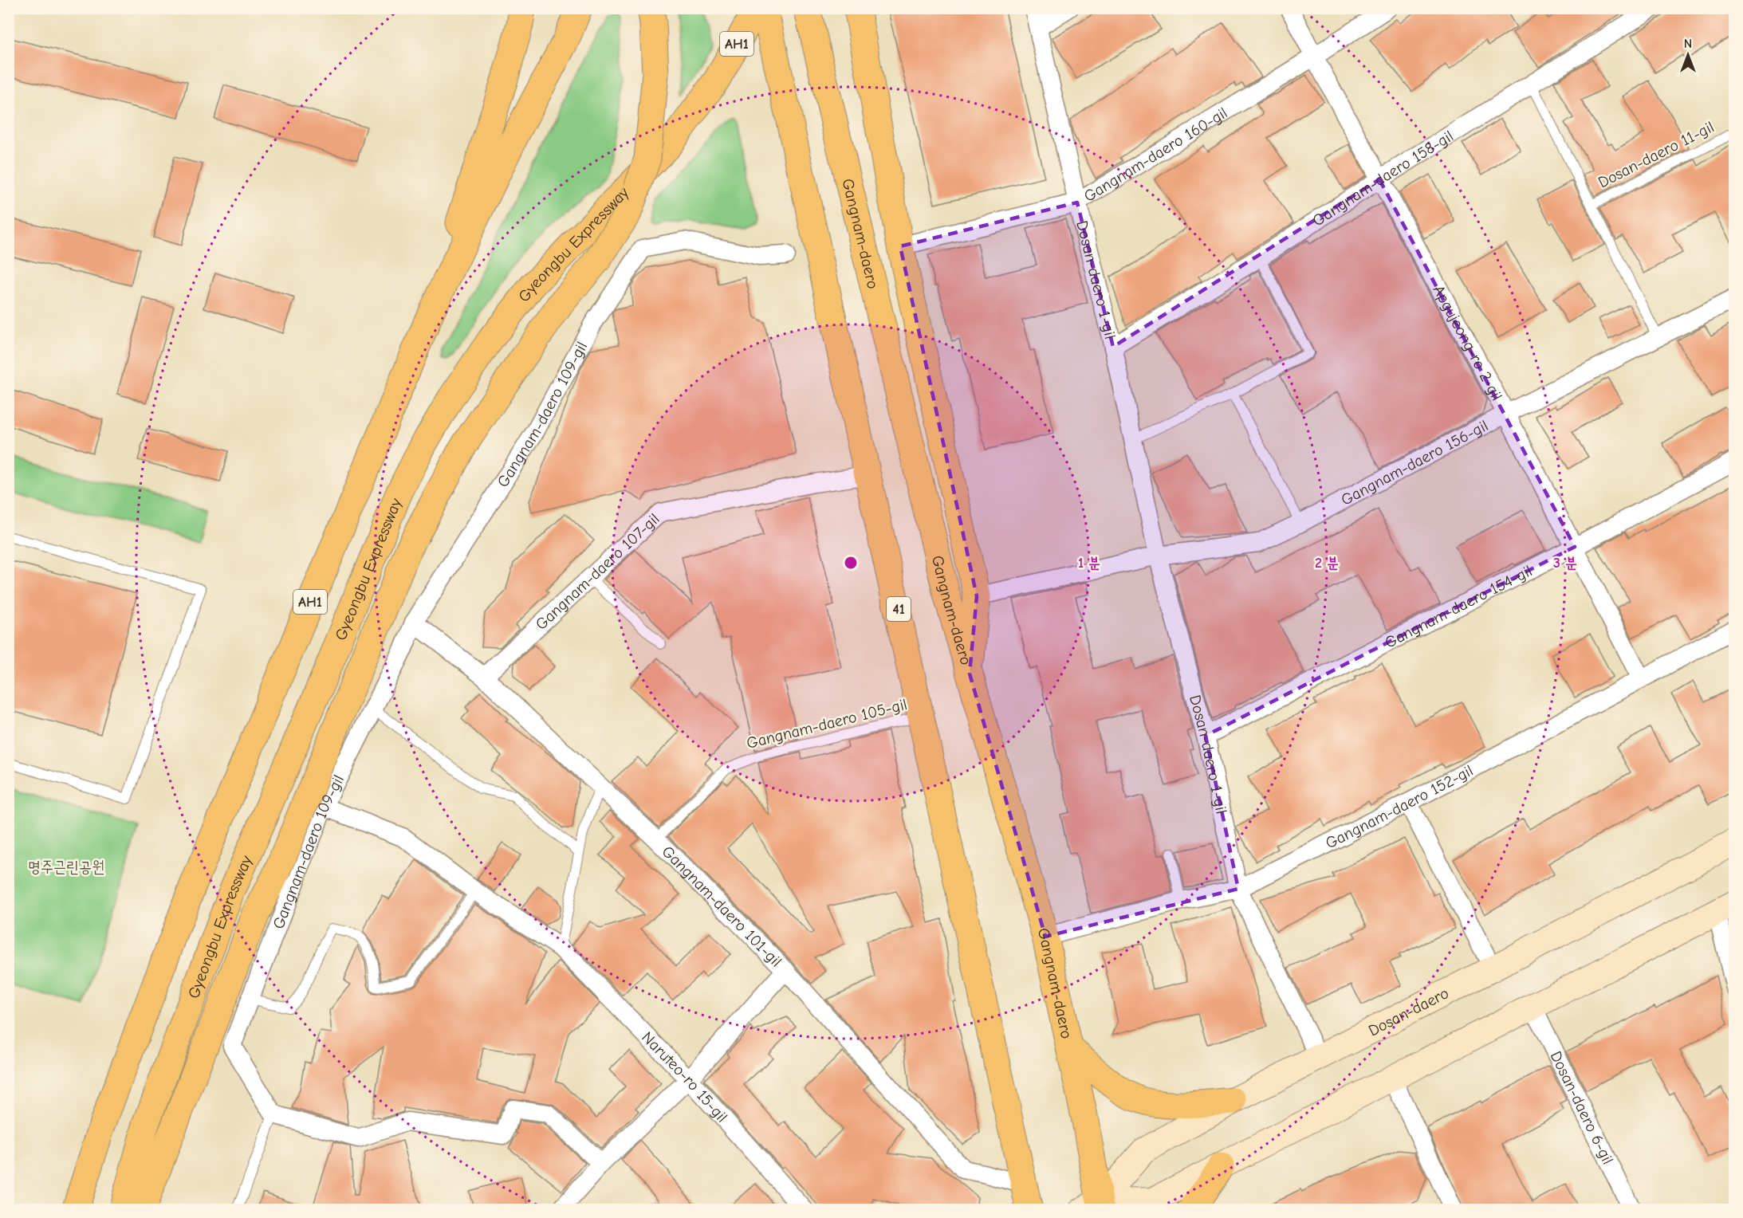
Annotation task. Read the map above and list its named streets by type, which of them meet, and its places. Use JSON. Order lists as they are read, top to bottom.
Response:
{
  "streets": {
    "main road": [
      "AH1",
      "Gangnam-daero",
      "Gyeongbu Expressway",
      "41",
      "Dosan-daero"
    ],
    "street": [
      "Gangnam-daero 160-gil",
      "Gangnam-daero 158-gil",
      "Dosan-daero 1-gil",
      "Apgujeong-ro 2-gil",
      "Gangnam-daero 109-gil",
      "Gangnam-daero 156-gil",
      "Gangnam-daero 107-gil",
      "Gangnam-daero 154-gil",
      "Gangnam-daero 152-gil",
      "Gangnam-daero 101-gil",
      "Naruteo-ro 15-gil",
      "Dosan-daero 6-gil"
    ],
    "lane": ["Dosan-daero 11-gil", "Gangnam-daero 105-gil"]
  },
  "crossings": [
    ["Gangnam-daero 160-gil", "Dosan-daero 1-gil"],
    ["Gangnam-daero 160-gil", "Apgujeong-ro 2-gil"],
    ["Gangnam-daero 158-gil", "Dosan-daero 1-gil"],
    ["Gangnam-daero 158-gil", "Apgujeong-ro 2-gil"],
    ["Gangnam-daero", "Gangnam-daero 152-gil"],
    ["Gangnam-daero", "Dosan-daero"],
    ["Dosan-daero 1-gil", "Gangnam-daero 156-gil"],
    ["Dosan-daero 1-gil", "Gangnam-daero 154-gil"],
    ["Dosan-daero 1-gil", "Gangnam-daero 152-gil"],
    ["Dosan-daero 1-gil", "Dosan-daero"],
    ["Apgujeong-ro 2-gil", "Gangnam-daero 156-gil"],
    ["Apgujeong-ro 2-gil", "Gangnam-daero 154-gil"],
    ["Apgujeong-ro 2-gil", "Gangnam-daero 152-gil"],
    ["Gangnam-daero 109-gil", "Gangnam-daero 101-gil"],
    ["Gangnam-daero 109-gil", "Naruteo-ro 15-gil"],
    ["Gangnam-daero 107-gil", "41"],
    ["Gangnam-daero 107-gil", "Gangnam-daero 101-gil"],
    ["41", "Gangnam-daero 105-gil"],
    ["41", "Gangnam-daero 101-gil"],
    ["Gangnam-daero 105-gil", "Gangnam-daero 101-gil"]
  ],
  "parks": ["명주근린공원"],
  "north": "top",
  "rings": ["1 분", "2 분", "3 분"]
}
